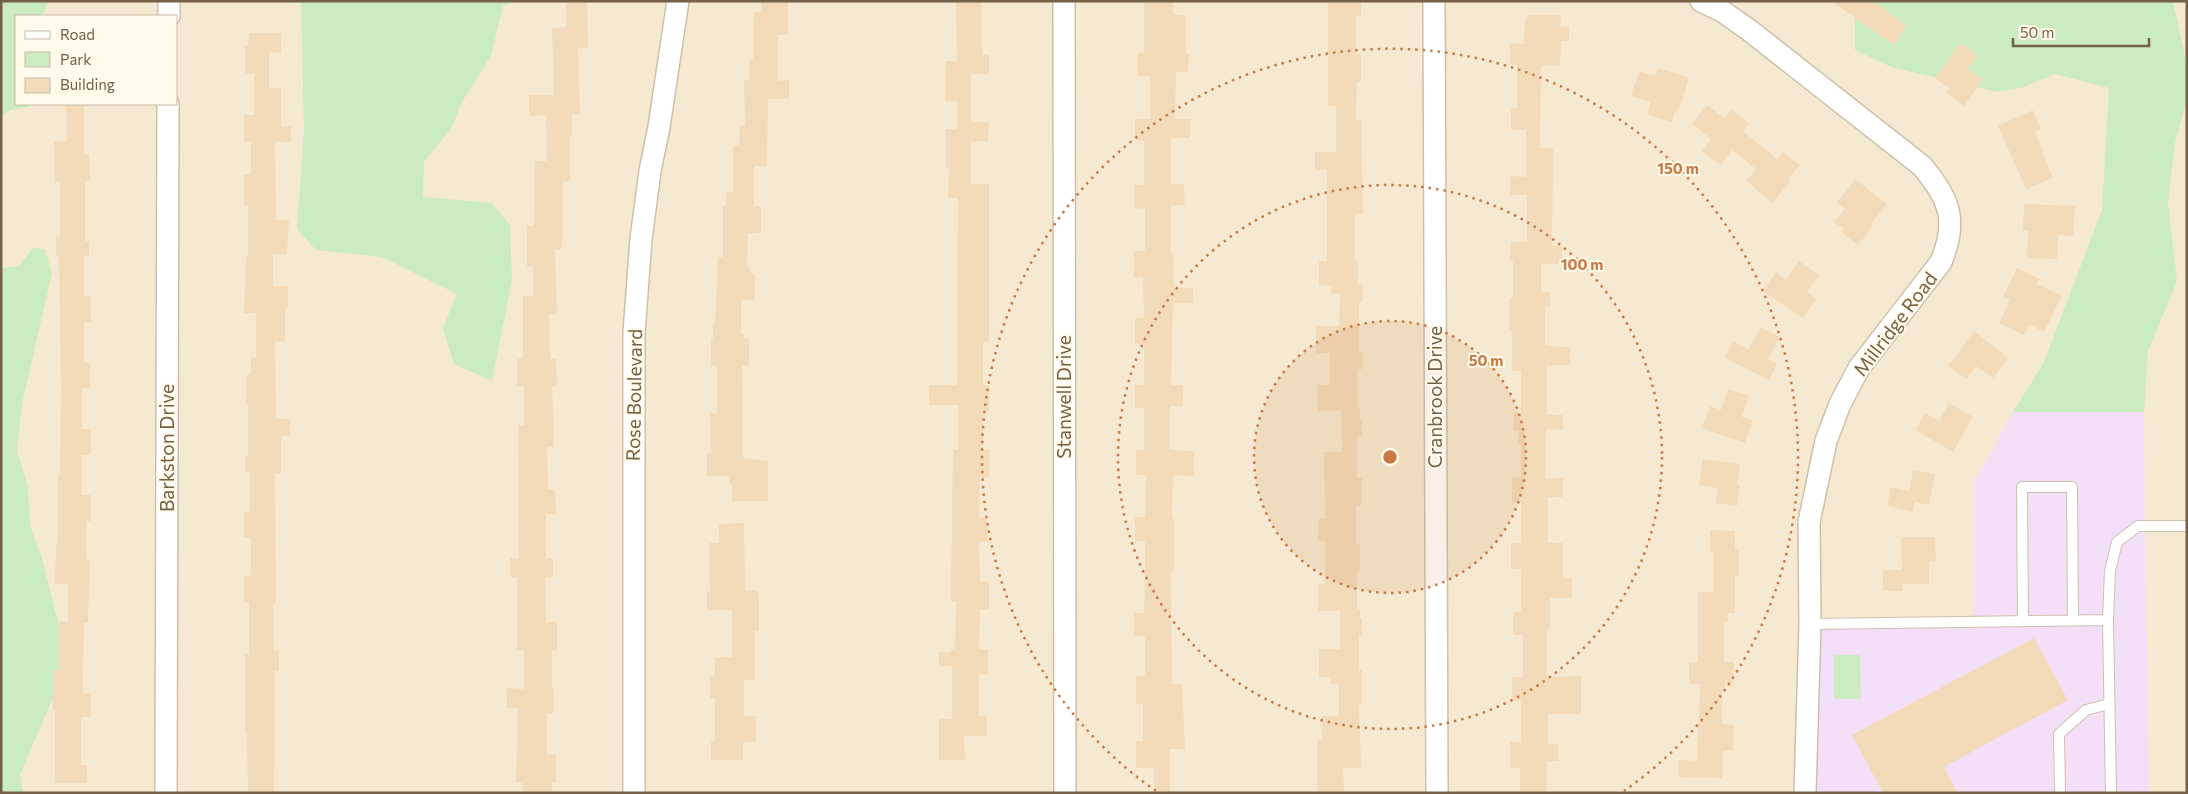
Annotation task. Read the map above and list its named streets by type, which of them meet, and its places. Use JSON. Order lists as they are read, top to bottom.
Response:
{
  "streets": {
    "street": [
      "Millridge Road",
      "Rose Boulevard",
      "Stanwell Drive",
      "Cranbrook Drive",
      "Barkston Drive"
    ]
  },
  "legend": ["Road", "Park", "Building"],
  "scale_bar": "50 m",
  "rings": ["150 m", "100 m", "50 m"]
}
